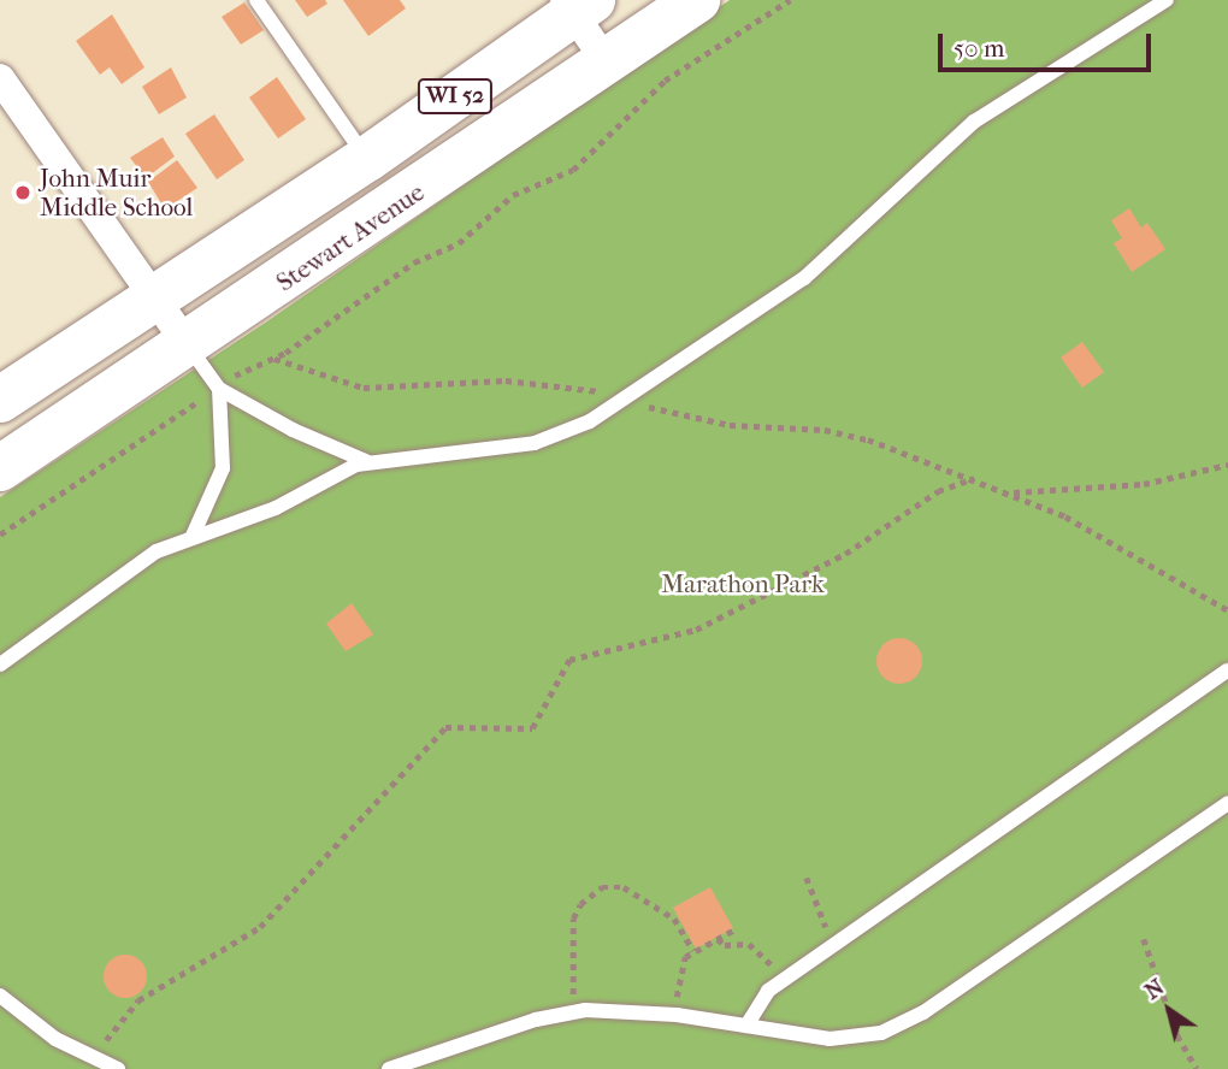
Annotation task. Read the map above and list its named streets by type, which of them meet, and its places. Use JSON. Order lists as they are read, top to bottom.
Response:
{
  "streets": {
    "main road": ["WI 52", "Stewart Avenue"]
  },
  "parks": ["Marathon Park"],
  "places": ["John Muir Middle School"],
  "scale_bar": "50 m",
  "north": "top left"
}
